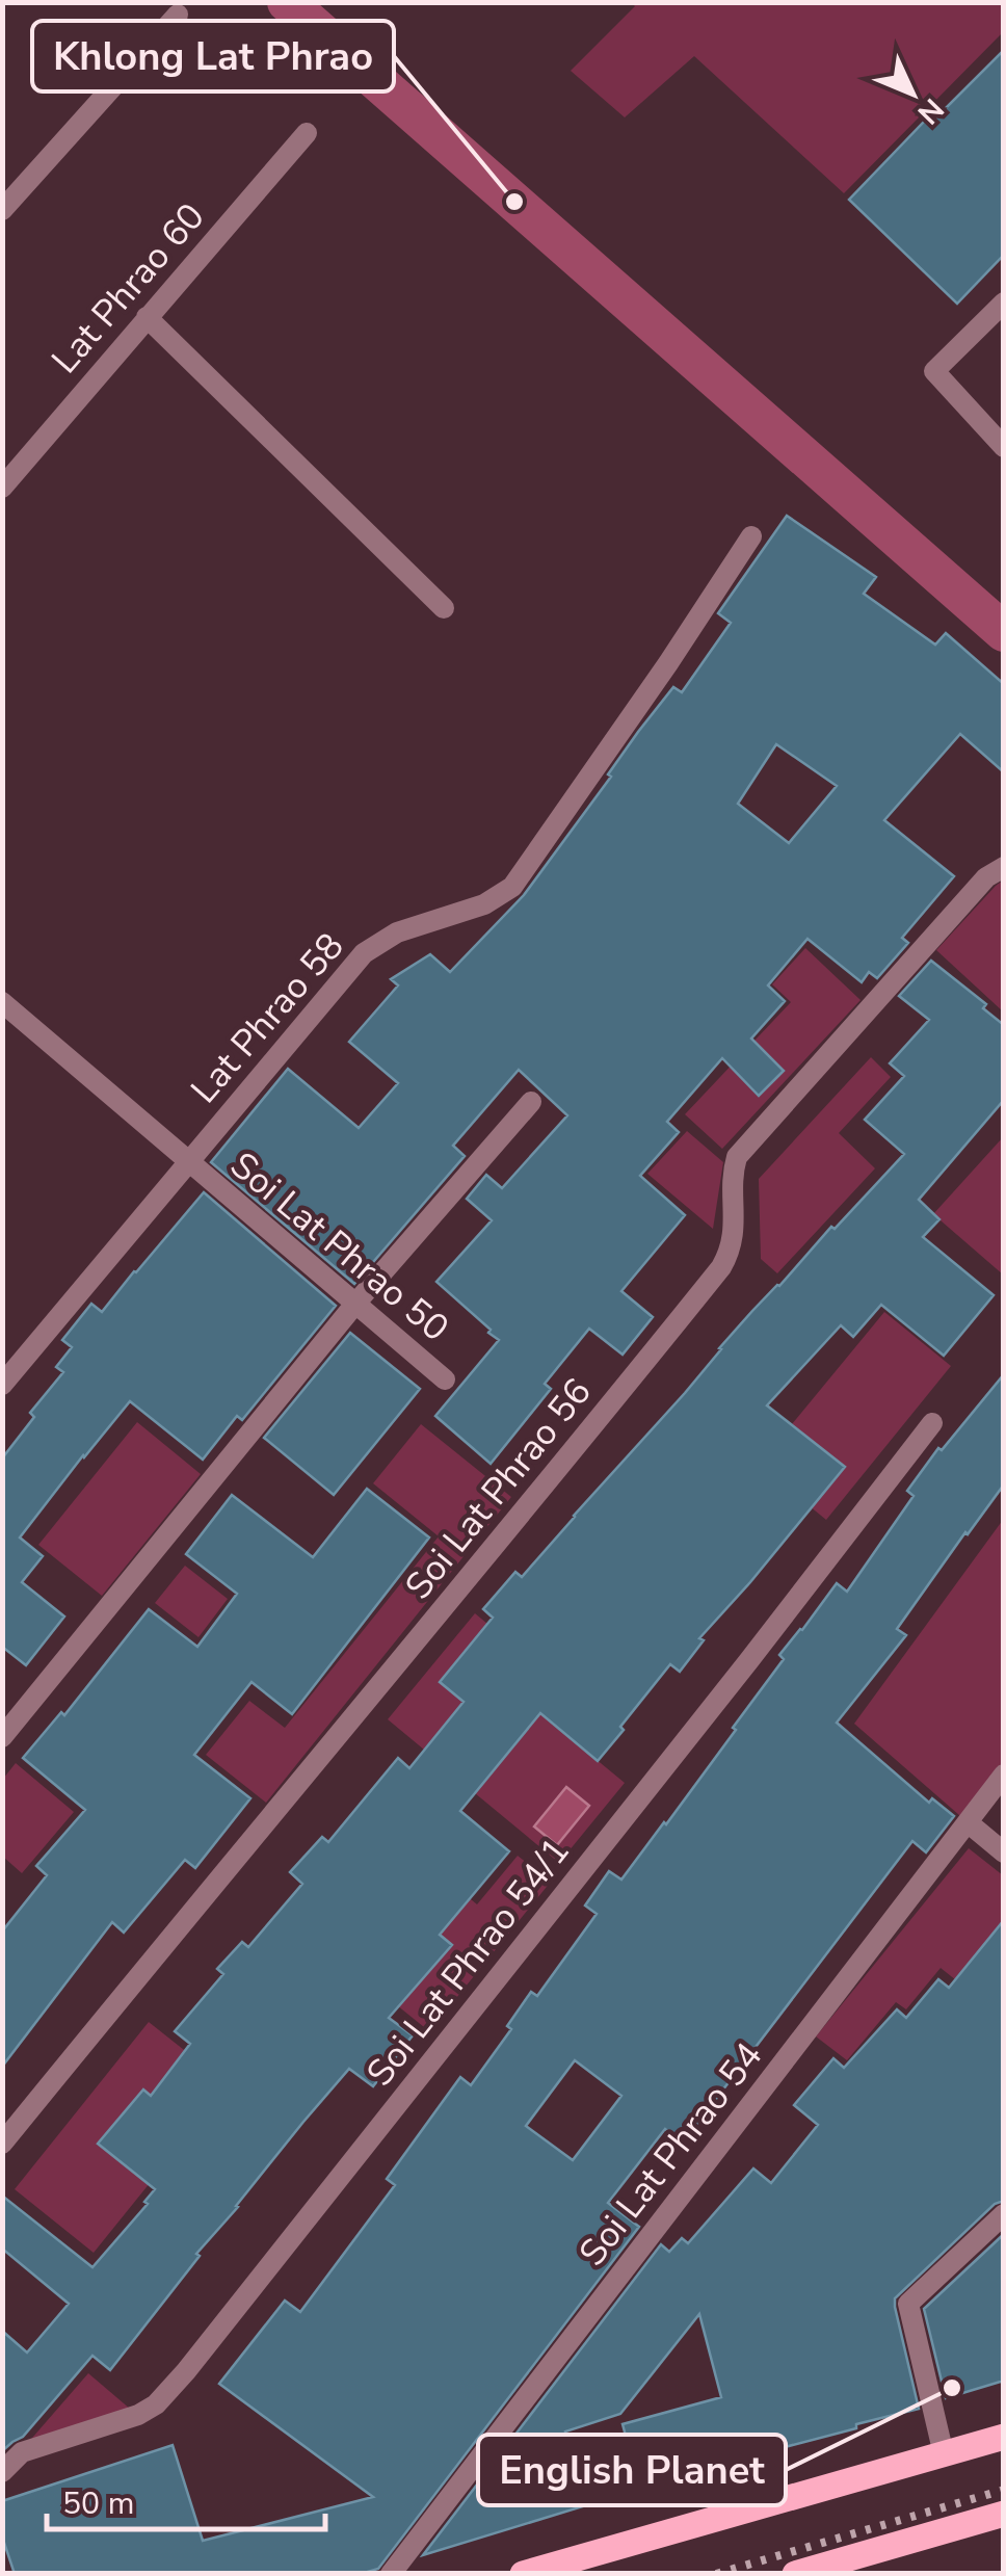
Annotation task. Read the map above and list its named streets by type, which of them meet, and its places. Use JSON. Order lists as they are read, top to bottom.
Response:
{
  "streets": {
    "street": [
      "Lat Phrao 60",
      "Lat Phrao 58",
      "Soi Lat Phrao 50",
      "Soi Lat Phrao 56",
      "Soi Lat Phrao 54/1",
      "Soi Lat Phrao 54"
    ]
  },
  "crossings": [
    ["Lat Phrao 58", "Soi Lat Phrao 50"]
  ],
  "places": ["Khlong Lat Phrao", "English Planet"],
  "scale_bar": "50 m",
  "north": "bottom right"
}
